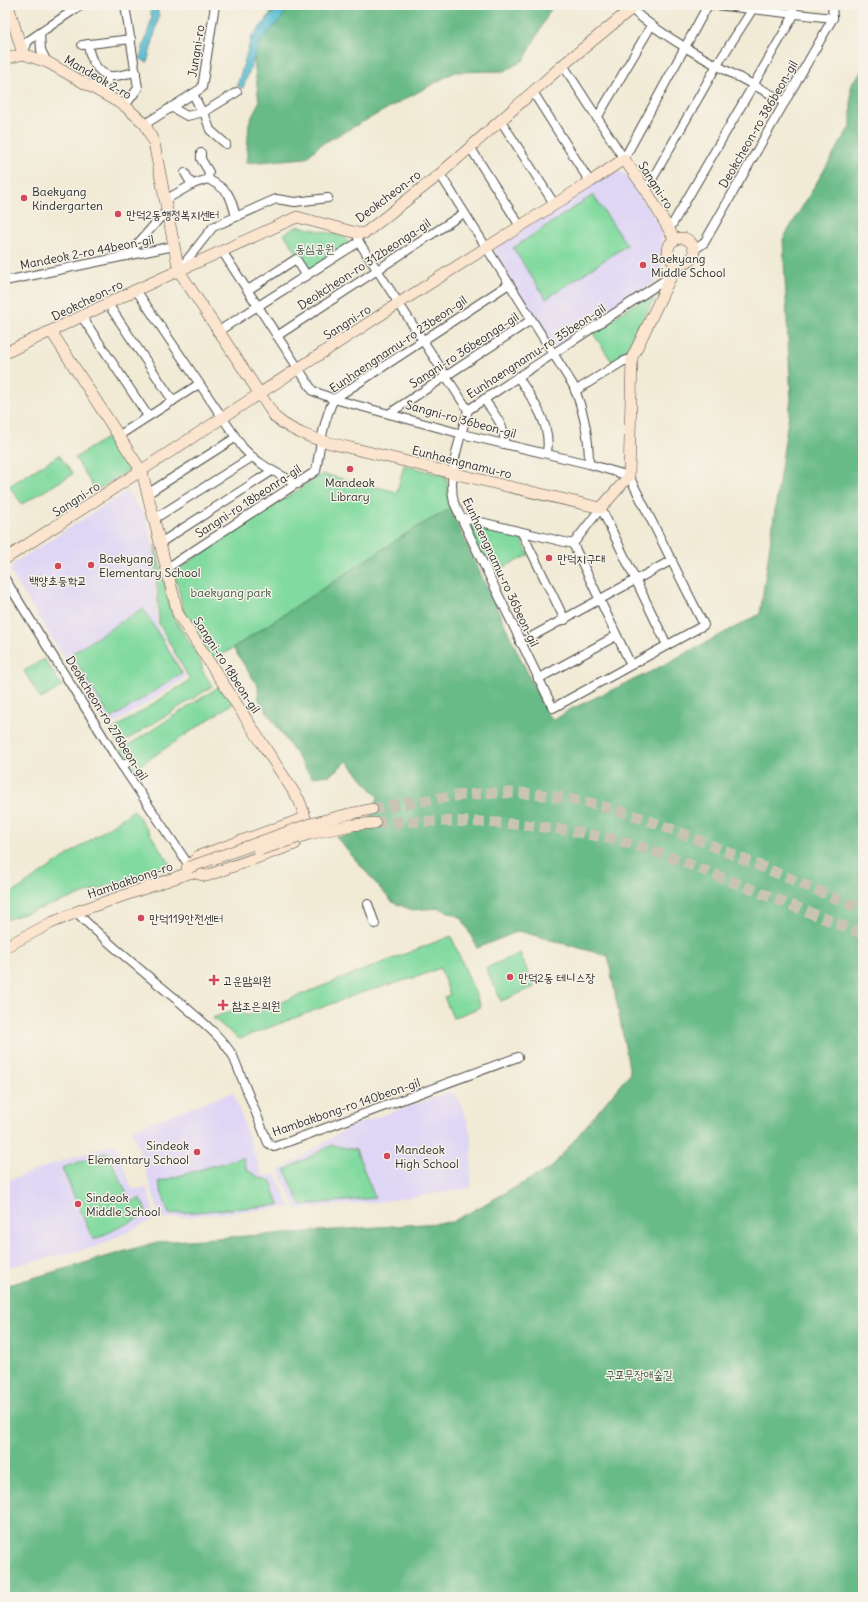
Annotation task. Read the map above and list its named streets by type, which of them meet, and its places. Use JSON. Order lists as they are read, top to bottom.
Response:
{
  "streets": {
    "street": [
      "Jungni-ro",
      "Mandeok 2-ro",
      "Deokcheon-ro 386beon-gil",
      "Sangni-ro",
      "Deokcheon-ro",
      "Mandeok 2-ro 44beon-gil",
      "Deokcheon-ro 312beonga-gil",
      "Eunhaengnamu-ro 23beon-gil",
      "Sangni-ro 36beonga-gil",
      "Eunhaengnamu-ro 35beon-gil",
      "Sangni-ro 36beon-gil",
      "Eunhaengnamu-ro",
      "Sangni-ro 18beonra-gil",
      "Eunhaengnamu-ro 36beon-gil",
      "Sangni-ro 18beon-gil",
      "Deokcheon-ro 276beon-gil",
      "Hambakbong-ro",
      "Hambakbong-ro 140beon-gil"
    ]
  },
  "crossings": [
    ["Jungni-ro", "Mandeok 2-ro"],
    ["Mandeok 2-ro", "Deokcheon-ro"],
    ["Mandeok 2-ro", "Mandeok 2-ro 44beon-gil"],
    ["Mandeok 2-ro", "Eunhaengnamu-ro"],
    ["Deokcheon-ro 386beon-gil", "Sangni-ro"],
    ["Sangni-ro", "Sangni-ro 36beon-gil"],
    ["Sangni-ro", "Eunhaengnamu-ro"],
    ["Sangni-ro", "Sangni-ro 18beon-gil"],
    ["Deokcheon-ro", "Sangni-ro 36beon-gil"],
    ["Deokcheon-ro", "Eunhaengnamu-ro"],
    ["Deokcheon-ro 312beonga-gil", "Sangni-ro 36beon-gil"],
    ["Eunhaengnamu-ro 23beon-gil", "Sangni-ro 36beon-gil"],
    ["Eunhaengnamu-ro 23beon-gil", "Eunhaengnamu-ro"],
    ["Eunhaengnamu-ro 23beon-gil", "Sangni-ro 18beonra-gil"],
    ["Sangni-ro 36beonga-gil", "Sangni-ro 36beon-gil"],
    ["Eunhaengnamu-ro 35beon-gil", "Sangni-ro 36beon-gil"],
    ["Eunhaengnamu-ro 35beon-gil", "Eunhaengnamu-ro"],
    ["Eunhaengnamu-ro 35beon-gil", "Eunhaengnamu-ro 36beon-gil"],
    ["Sangni-ro 36beon-gil", "Eunhaengnamu-ro 36beon-gil"],
    ["Eunhaengnamu-ro", "Sangni-ro 18beonra-gil"],
    ["Eunhaengnamu-ro", "Eunhaengnamu-ro 36beon-gil"],
    ["Sangni-ro 18beonra-gil", "Sangni-ro 18beon-gil"],
    ["Sangni-ro 18beon-gil", "Deokcheon-ro 276beon-gil"],
    ["Sangni-ro 18beon-gil", "Hambakbong-ro"],
    ["Deokcheon-ro 276beon-gil", "Hambakbong-ro"],
    ["Hambakbong-ro", "Hambakbong-ro 140beon-gil"]
  ],
  "parks": ["동심공원", "baekyang park", "구포무장애숲길"],
  "places": {
    "other": [
      "Baekyang Kindergarten",
      "만덕2동행정복지센터",
      "Baekyang Middle School",
      "Mandeok Library",
      "만덕지구대",
      "Baekyang Elementary School",
      "백양초등학교",
      "만덕119안전센터",
      "만덕2동 테니스장",
      "Sindeok Elementary School",
      "Mandeok High School",
      "Sindeok Middle School"
    ],
    "health": ["고운맘의원", "참조은의원"]
  }
}
